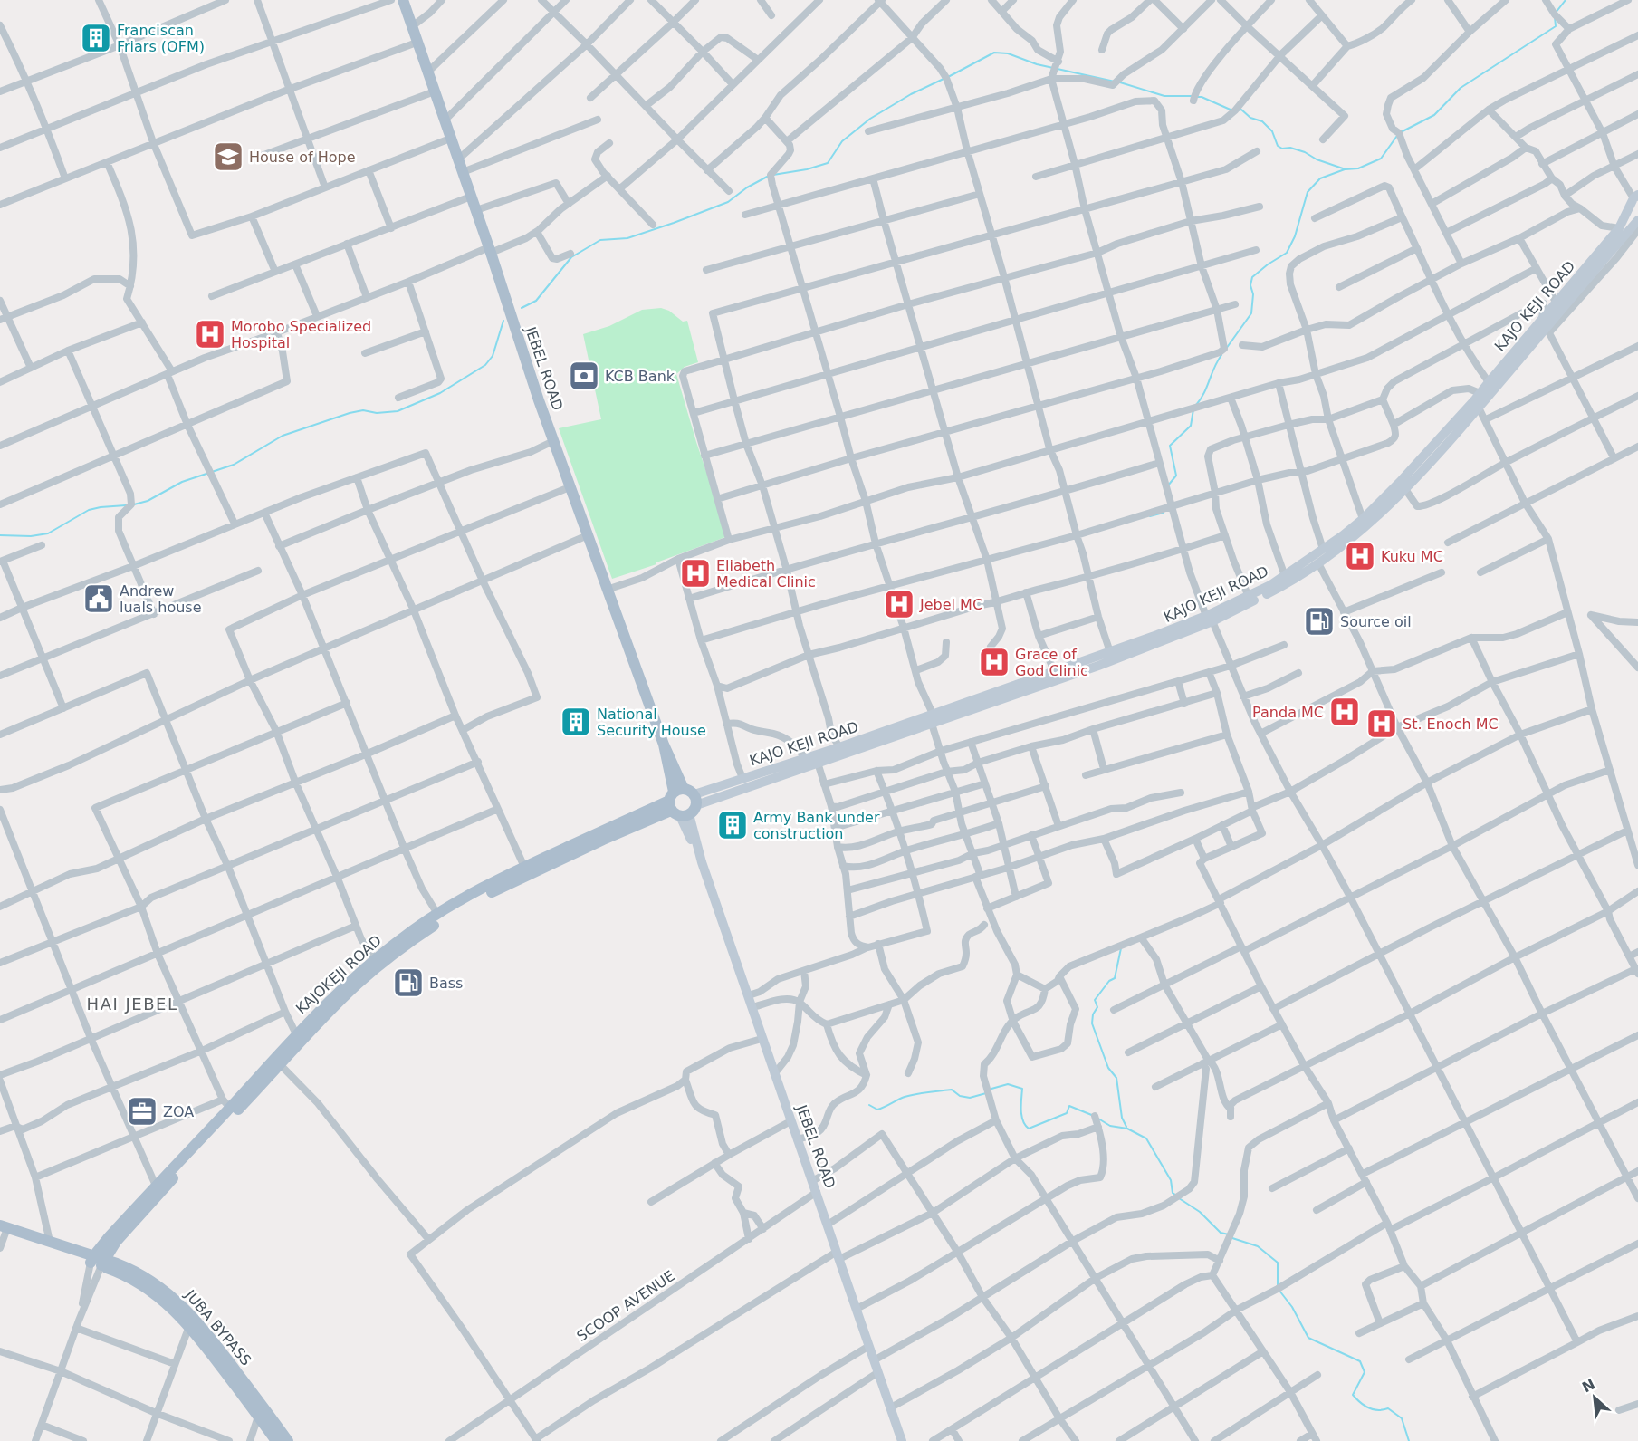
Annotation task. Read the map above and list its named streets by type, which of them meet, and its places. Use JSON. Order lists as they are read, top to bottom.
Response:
{
  "streets": {
    "main road": [
      "KAJO KEJI ROAD",
      "JEBEL ROAD",
      "KAJOKEJI ROAD",
      "JUBA BYPASS"
    ],
    "street": ["SCOOP AVENUE"]
  },
  "crossings": [
    ["KAJO KEJI ROAD", "JEBEL ROAD"],
    ["KAJO KEJI ROAD", "KAJOKEJI ROAD"],
    ["JEBEL ROAD", "KAJOKEJI ROAD"],
    ["JEBEL ROAD", "SCOOP AVENUE"],
    ["KAJOKEJI ROAD", "JUBA BYPASS"]
  ],
  "districts": ["HAI JEBEL"],
  "places": {
    "building": ["Franciscan Friars (OFM)", "National Security House", "Army Bank under construction"],
    "school or university": ["House of Hope"],
    "hospital": [
      "Morobo Specialized Hospital",
      "Kuku MC",
      "Eliabeth Medical Clinic",
      "Jebel MC",
      "Grace of God Clinic",
      "Panda MC",
      "St. Enoch MC"
    ],
    "bank": ["KCB Bank"],
    "public building": ["Andrew luals house"],
    "fuel station": ["Source oil", "Bass"],
    "office": ["ZOA"]
  },
  "north": "top left"
}
